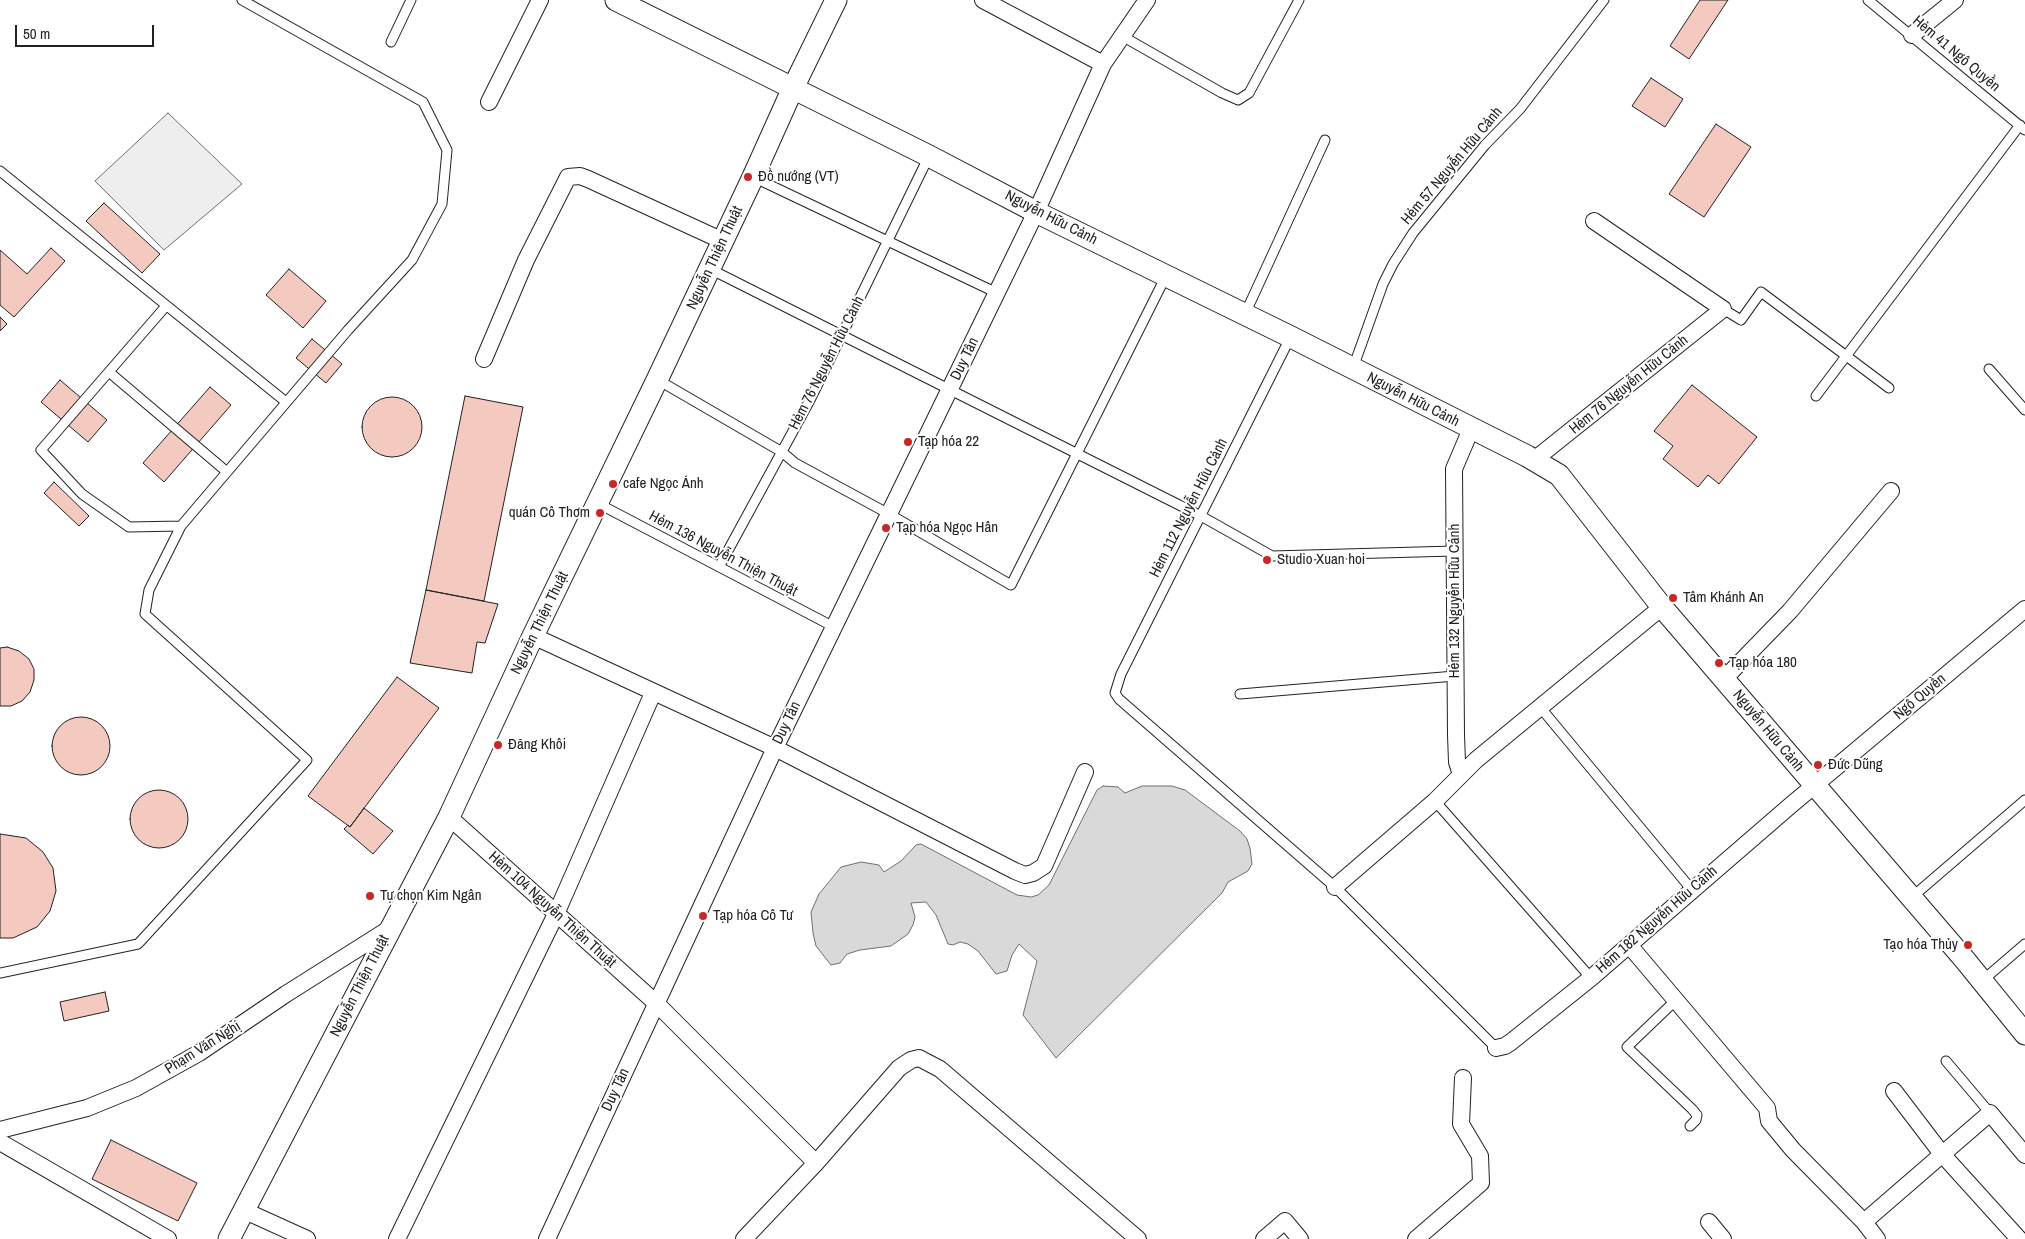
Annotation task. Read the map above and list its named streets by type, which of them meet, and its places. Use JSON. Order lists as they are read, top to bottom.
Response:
{
  "streets": {
    "street": [
      "Nguyễn Hữu Cảnh",
      "Nguyễn Thiện Thuật",
      "Duy Tân",
      "Hẻm 76 Nguyễn Hữu Cảnh",
      "Hẻm 132 Nguyễn Hữu Cảnh",
      "Ngô Quyền",
      "Hẻm 104 Nguyễn Thiện Thuật",
      "Hẻm 182 Nguyễn Hữu Cảnh",
      "Phạm Văn Nghị"
    ],
    "lane": [
      "Hẻm 41 Ngô Quyền",
      "Hẻm 57 Nguyễn Hữu Cảnh",
      "Hẻm 112 Nguyễn Hữu Cảnh",
      "Hẻm 136 Nguyễn Thiện Thuật"
    ]
  },
  "crossings": [
    ["Hẻm 57 Nguyễn Hữu Cảnh", "Nguyễn Hữu Cảnh"],
    ["Nguyễn Hữu Cảnh", "Nguyễn Thiện Thuật"],
    ["Nguyễn Hữu Cảnh", "Duy Tân"],
    ["Nguyễn Hữu Cảnh", "Hẻm 76 Nguyễn Hữu Cảnh"],
    ["Nguyễn Hữu Cảnh", "Hẻm 112 Nguyễn Hữu Cảnh"],
    ["Nguyễn Hữu Cảnh", "Hẻm 132 Nguyễn Hữu Cảnh"],
    ["Nguyễn Hữu Cảnh", "Ngô Quyền"],
    ["Nguyễn Hữu Cảnh", "Hẻm 182 Nguyễn Hữu Cảnh"],
    ["Nguyễn Thiện Thuật", "Hẻm 136 Nguyễn Thiện Thuật"],
    ["Nguyễn Thiện Thuật", "Hẻm 104 Nguyễn Thiện Thuật"],
    ["Nguyễn Thiện Thuật", "Phạm Văn Nghị"],
    ["Duy Tân", "Hẻm 136 Nguyễn Thiện Thuật"],
    ["Duy Tân", "Hẻm 104 Nguyễn Thiện Thuật"],
    ["Hẻm 76 Nguyễn Hữu Cảnh", "Hẻm 136 Nguyễn Thiện Thuật"],
    ["Ngô Quyền", "Hẻm 182 Nguyễn Hữu Cảnh"]
  ],
  "places": [
    "Đồ nướng (VT)",
    "Tạp hóa 22",
    "cafe Ngọc Ánh",
    "quán Cô Thơm",
    "Tạp hóa Ngọc Hân",
    "Studio Xuan hoi",
    "Tâm Khánh An",
    "Tạp hóa 180",
    "Đăng Khôi",
    "Đức Dũng",
    "Tự chọn Kim Ngân",
    "Tạp hóa Cô Tư",
    "Tạo hóa Thủy"
  ],
  "scale_bar": "50 m"
}
